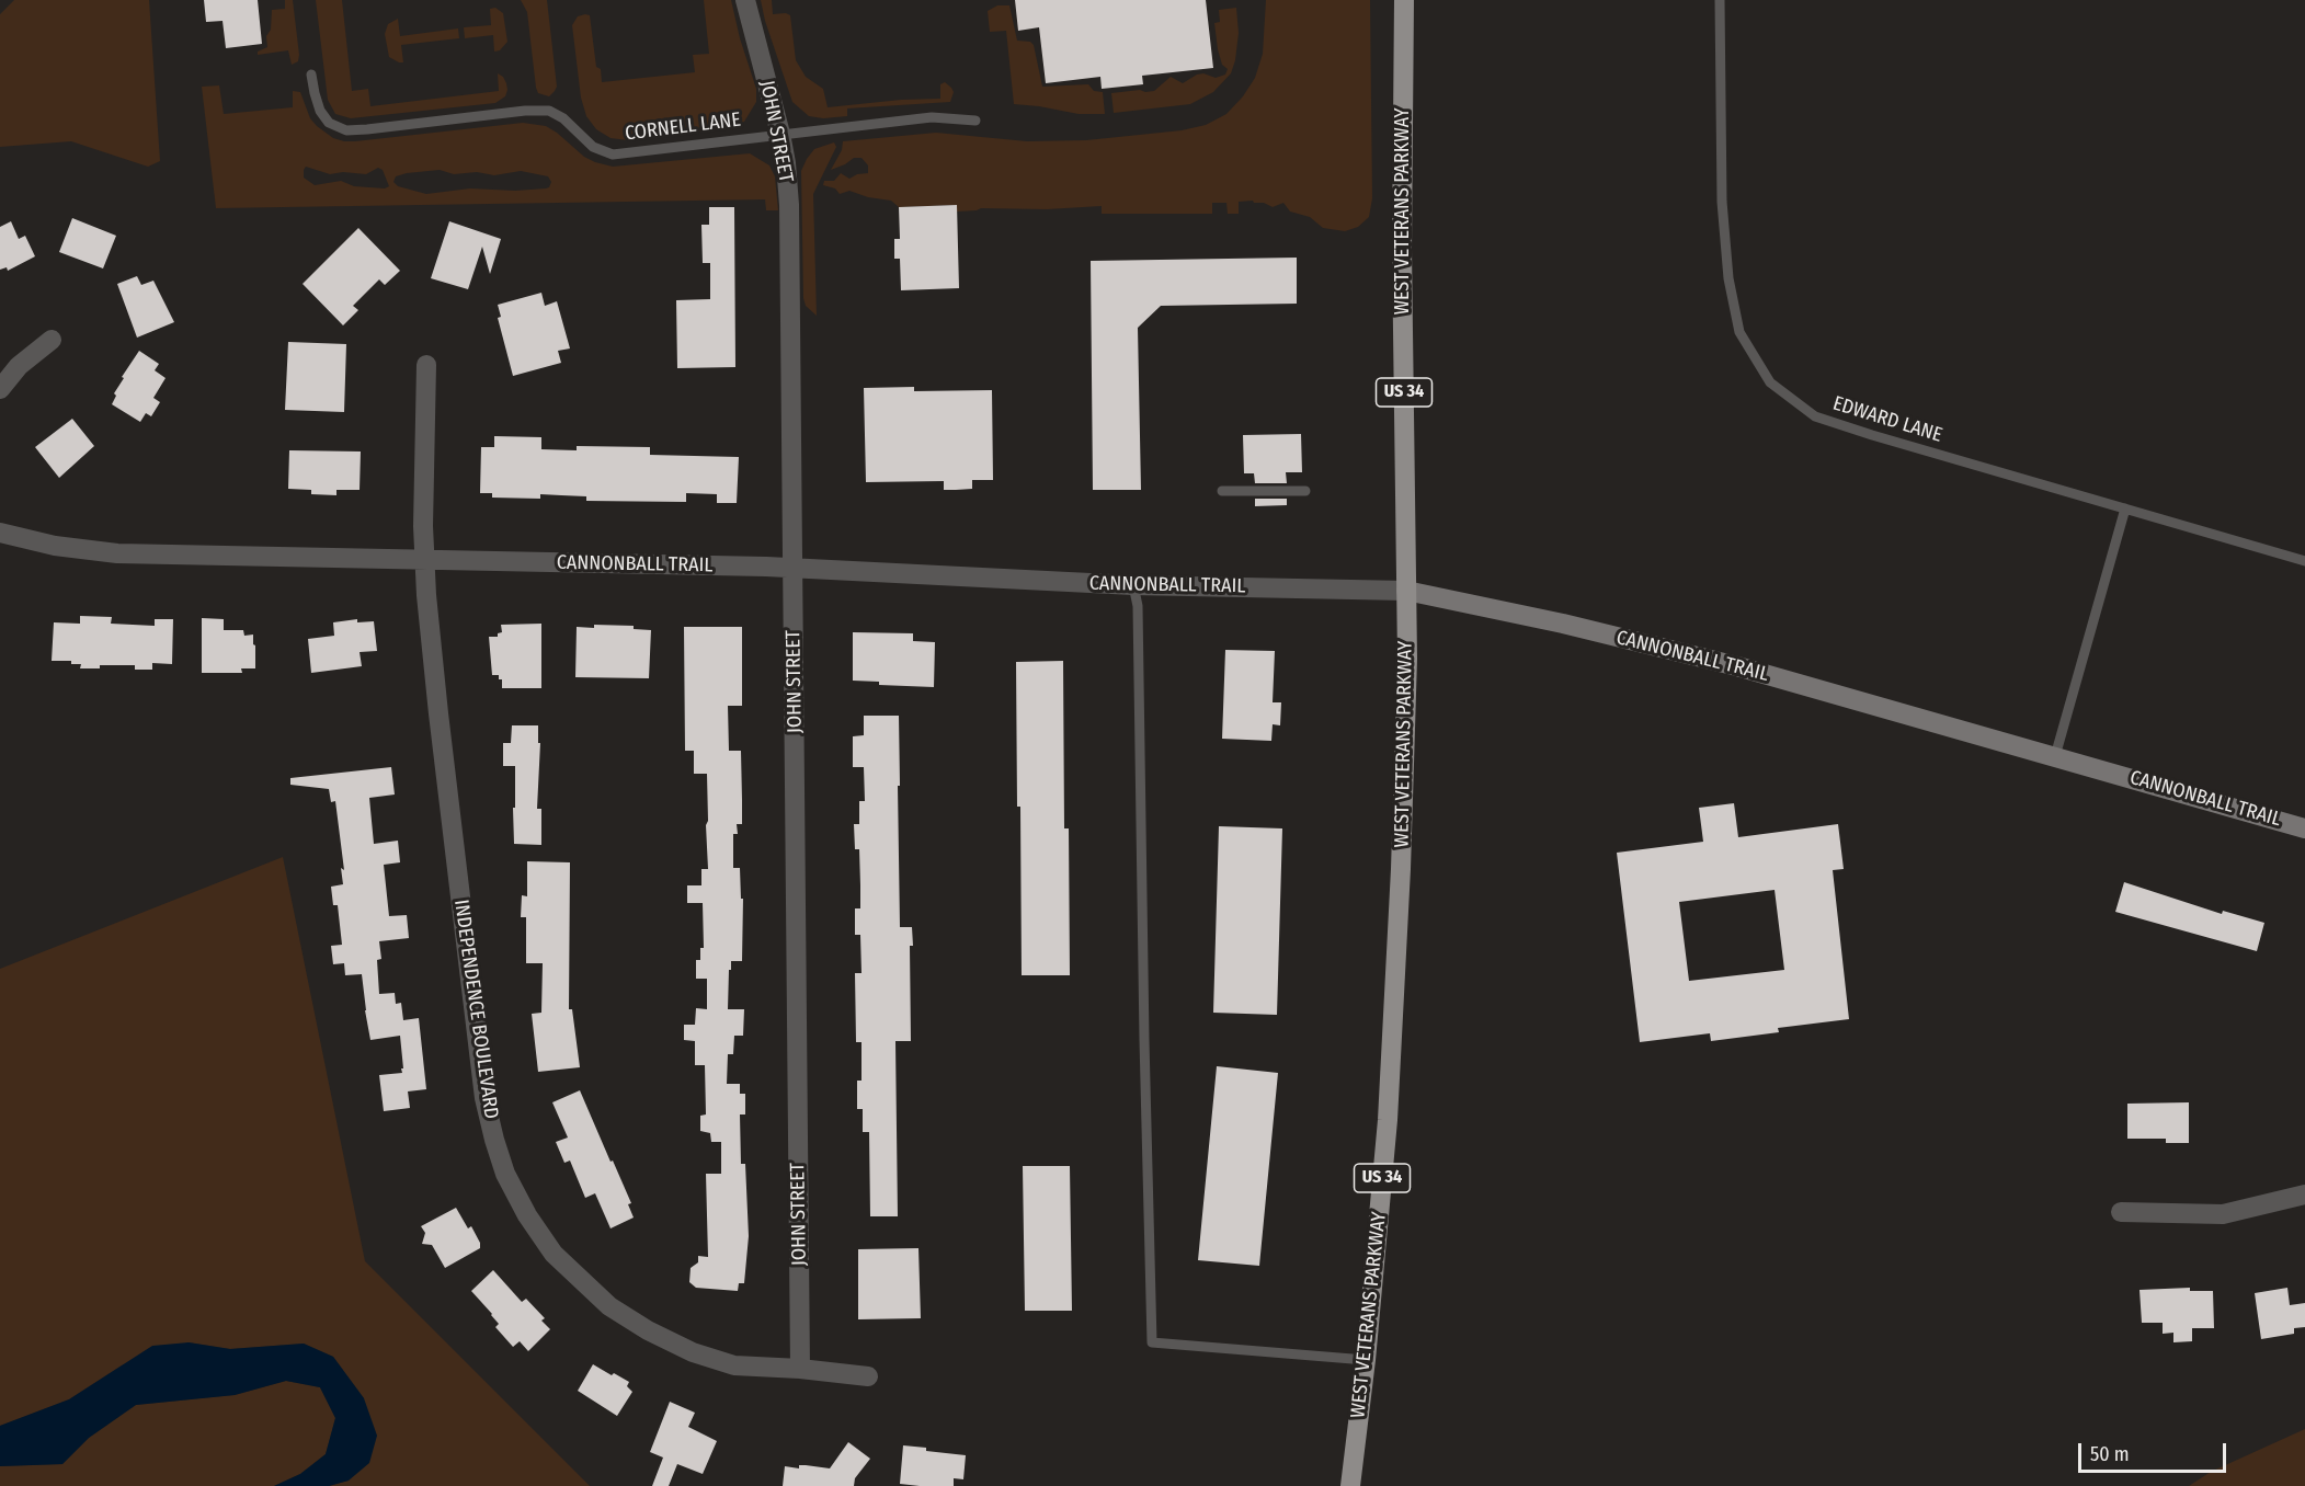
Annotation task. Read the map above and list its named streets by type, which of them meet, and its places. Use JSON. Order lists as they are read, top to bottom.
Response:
{
  "streets": {
    "main road": ["WEST VETERANS PARKWAY", "US 34", "CANNONBALL TRAIL"],
    "street": ["JOHN STREET", "INDEPENDENCE BOULEVARD"],
    "lane": ["CORNELL LANE", "EDWARD LANE"]
  },
  "crossings": [
    ["CORNELL LANE", "JOHN STREET"],
    ["JOHN STREET", "CANNONBALL TRAIL"],
    ["JOHN STREET", "INDEPENDENCE BOULEVARD"],
    ["WEST VETERANS PARKWAY", "CANNONBALL TRAIL"],
    ["CANNONBALL TRAIL", "INDEPENDENCE BOULEVARD"]
  ],
  "scale_bar": "50 m"
}
